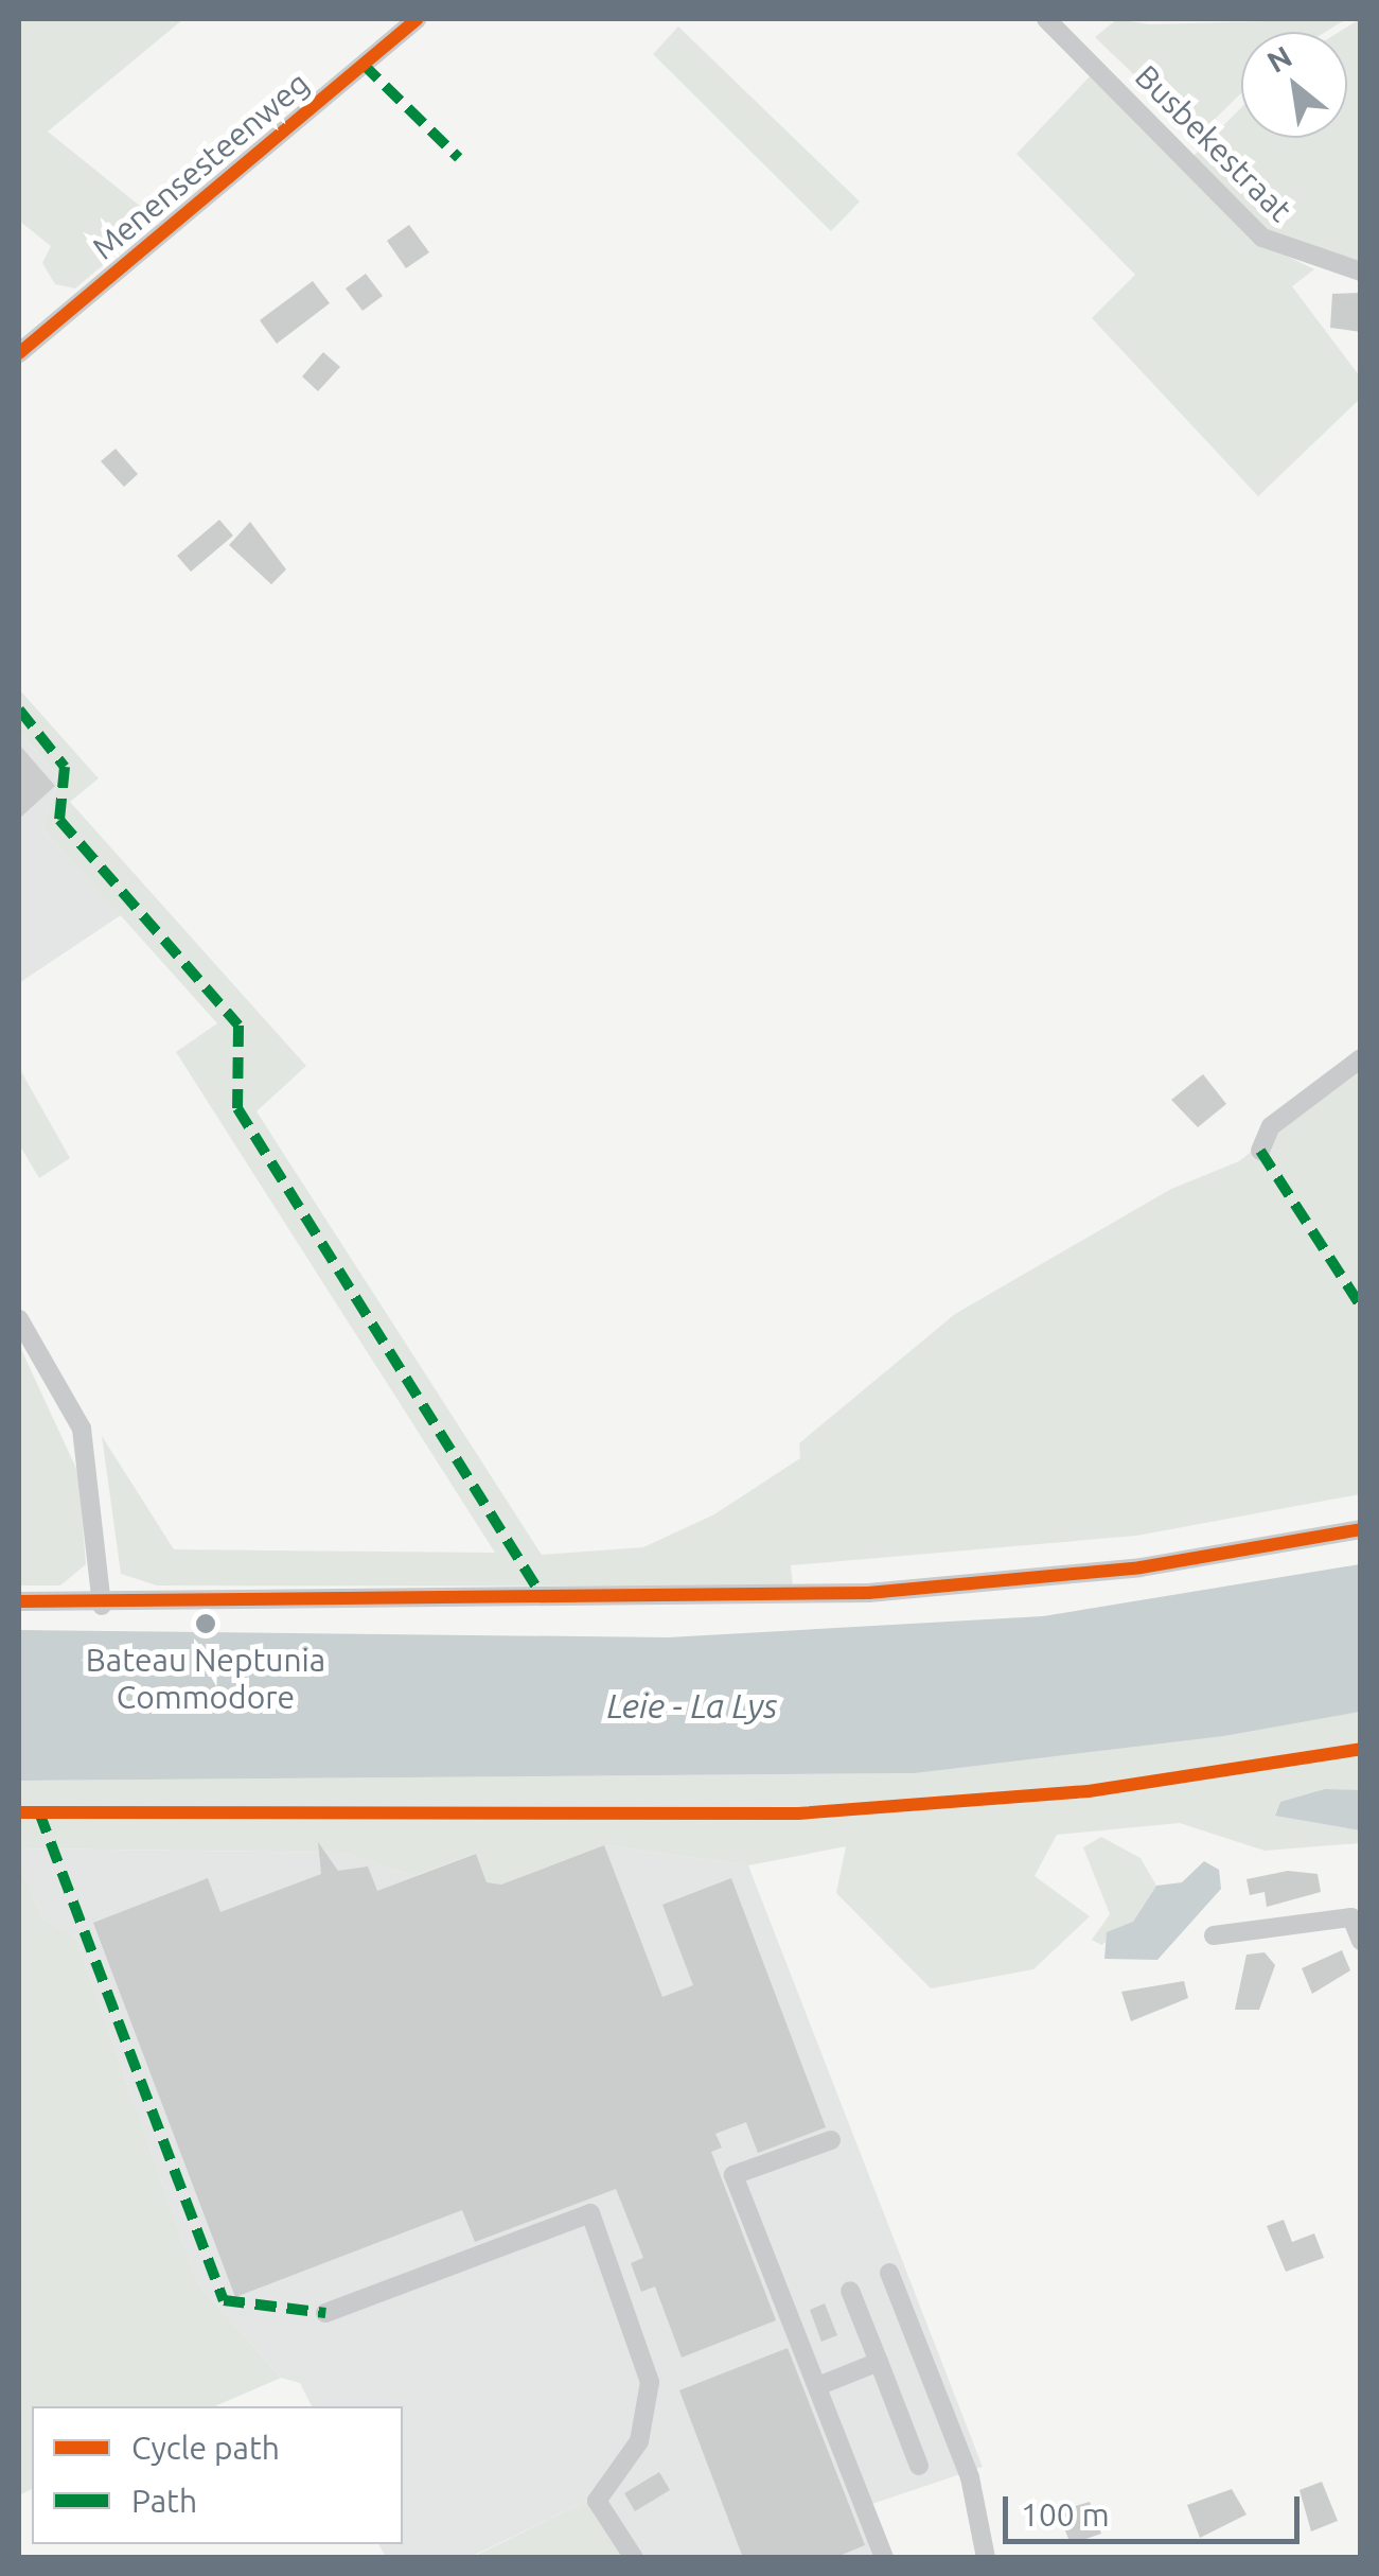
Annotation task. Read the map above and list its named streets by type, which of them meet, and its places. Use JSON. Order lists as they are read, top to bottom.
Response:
{
  "streets": {
    "street": ["Busbekestraat", "Menensesteenweg"]
  },
  "water": ["Leie - La Lys"],
  "places": ["Bateau Neptunia Commodore"],
  "legend": ["Cycle path", "Path"],
  "scale_bar": "100 m",
  "north": "top left"
}
